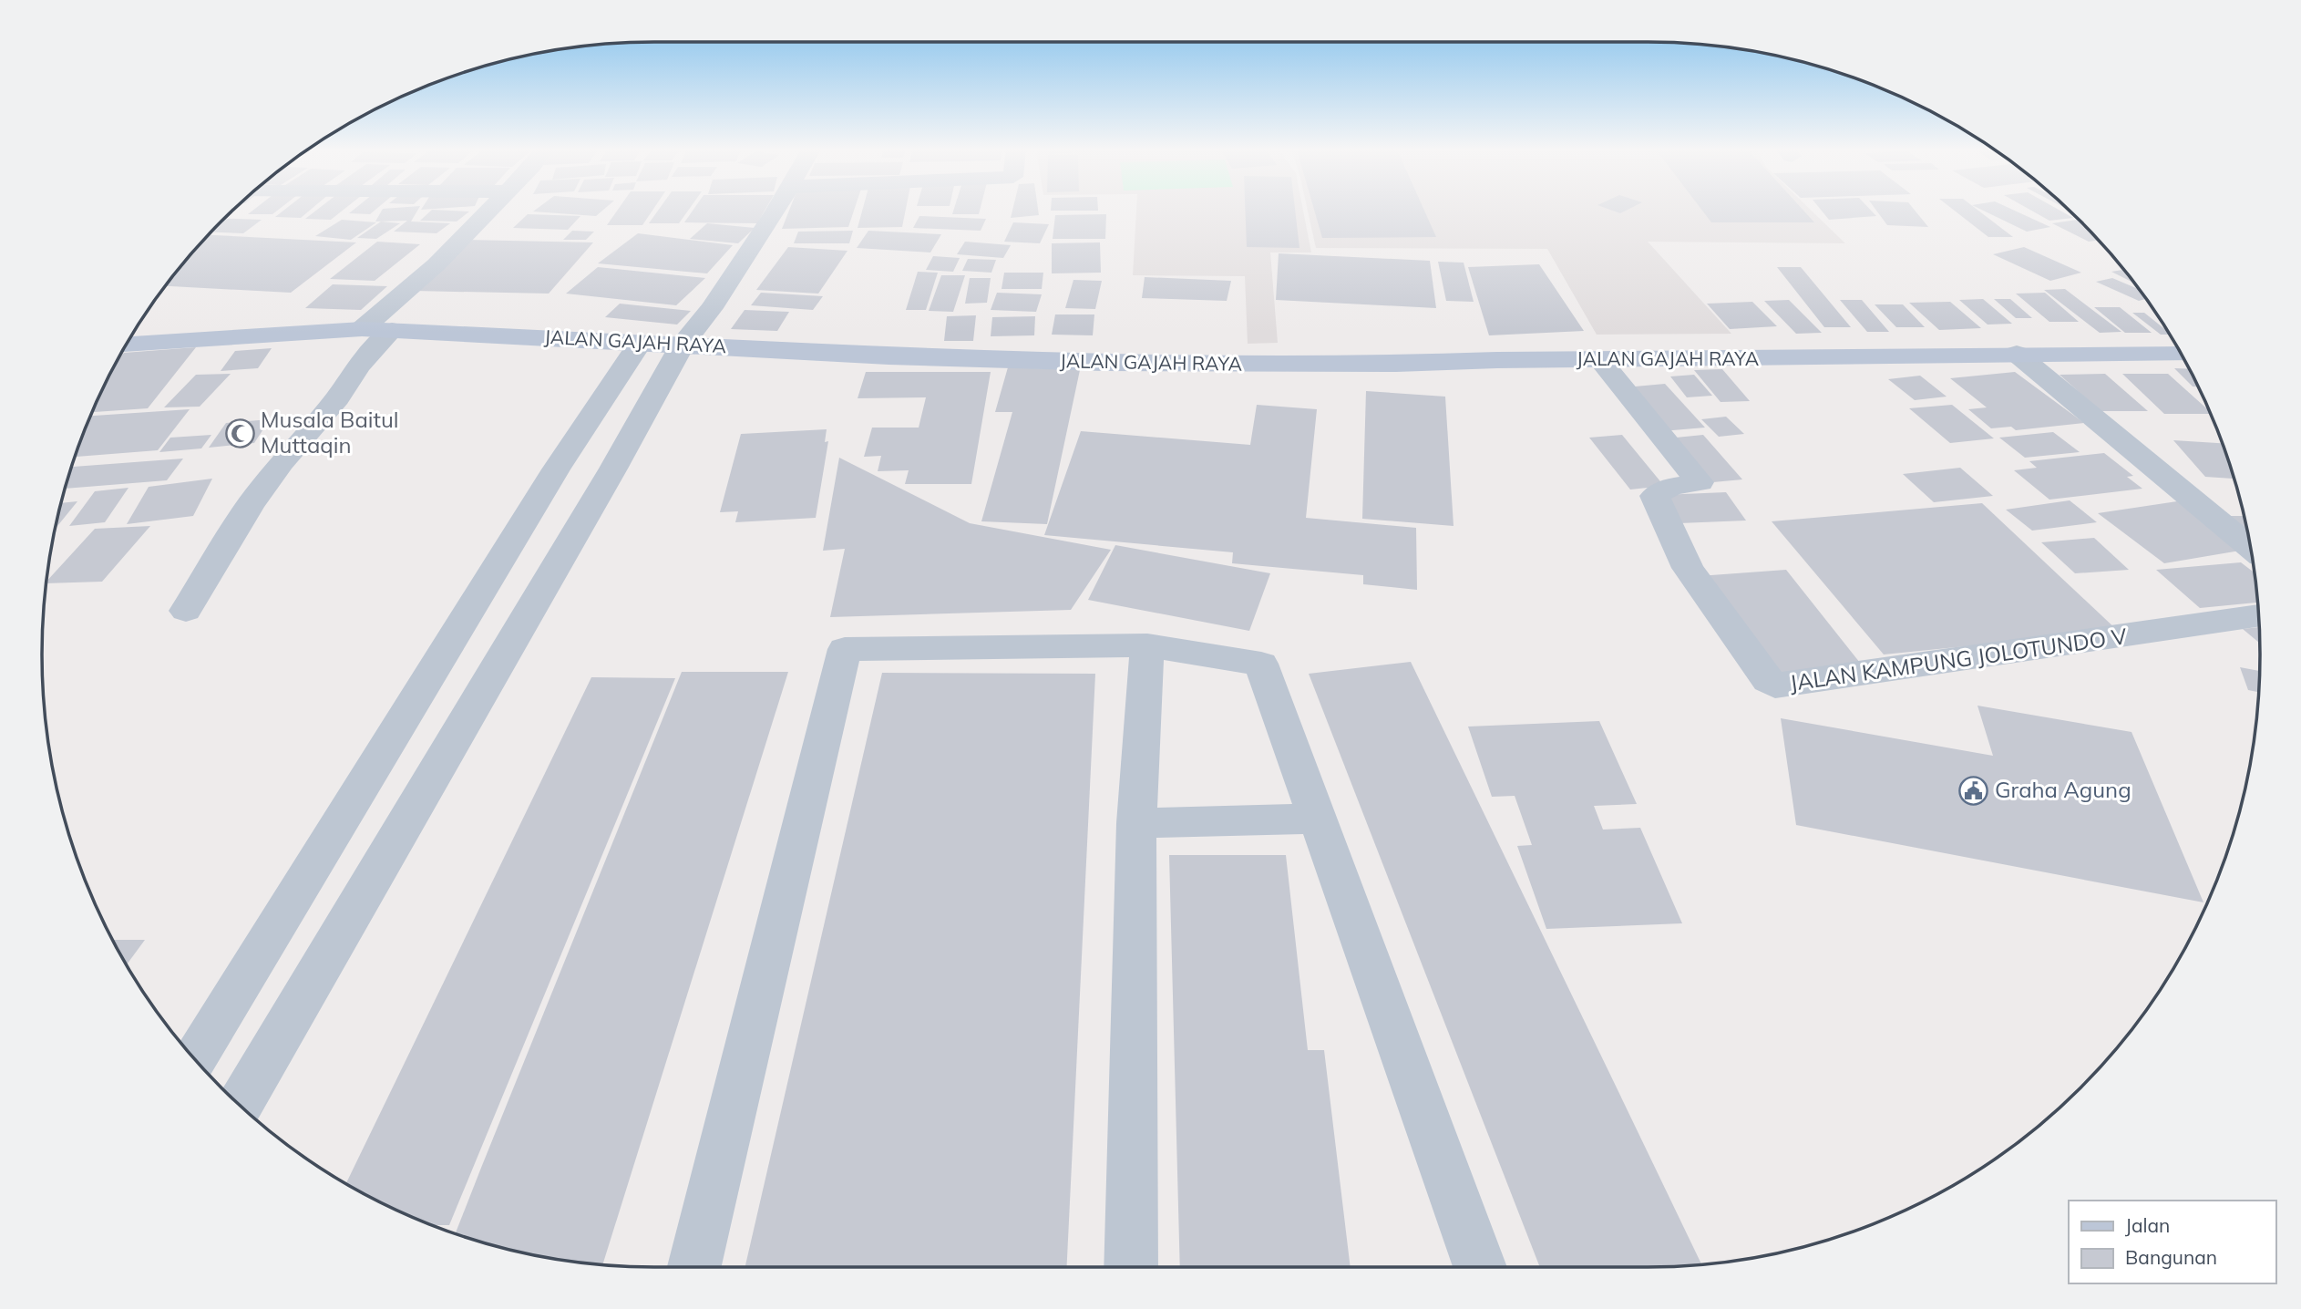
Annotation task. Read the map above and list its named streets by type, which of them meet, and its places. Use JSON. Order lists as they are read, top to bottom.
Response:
{
  "streets": {
    "main road": ["JALAN GAJAH RAYA"],
    "street": ["JALAN KAMPUNG JOLOTUNDO V"]
  },
  "crossings": [
    ["JALAN GAJAH RAYA", "JALAN KAMPUNG JOLOTUNDO V"]
  ],
  "places": {
    "mosque": ["Musala Baitul Muttaqin"],
    "public building": ["Graha Agung"]
  },
  "legend": ["Jalan", "Bangunan"]
}
